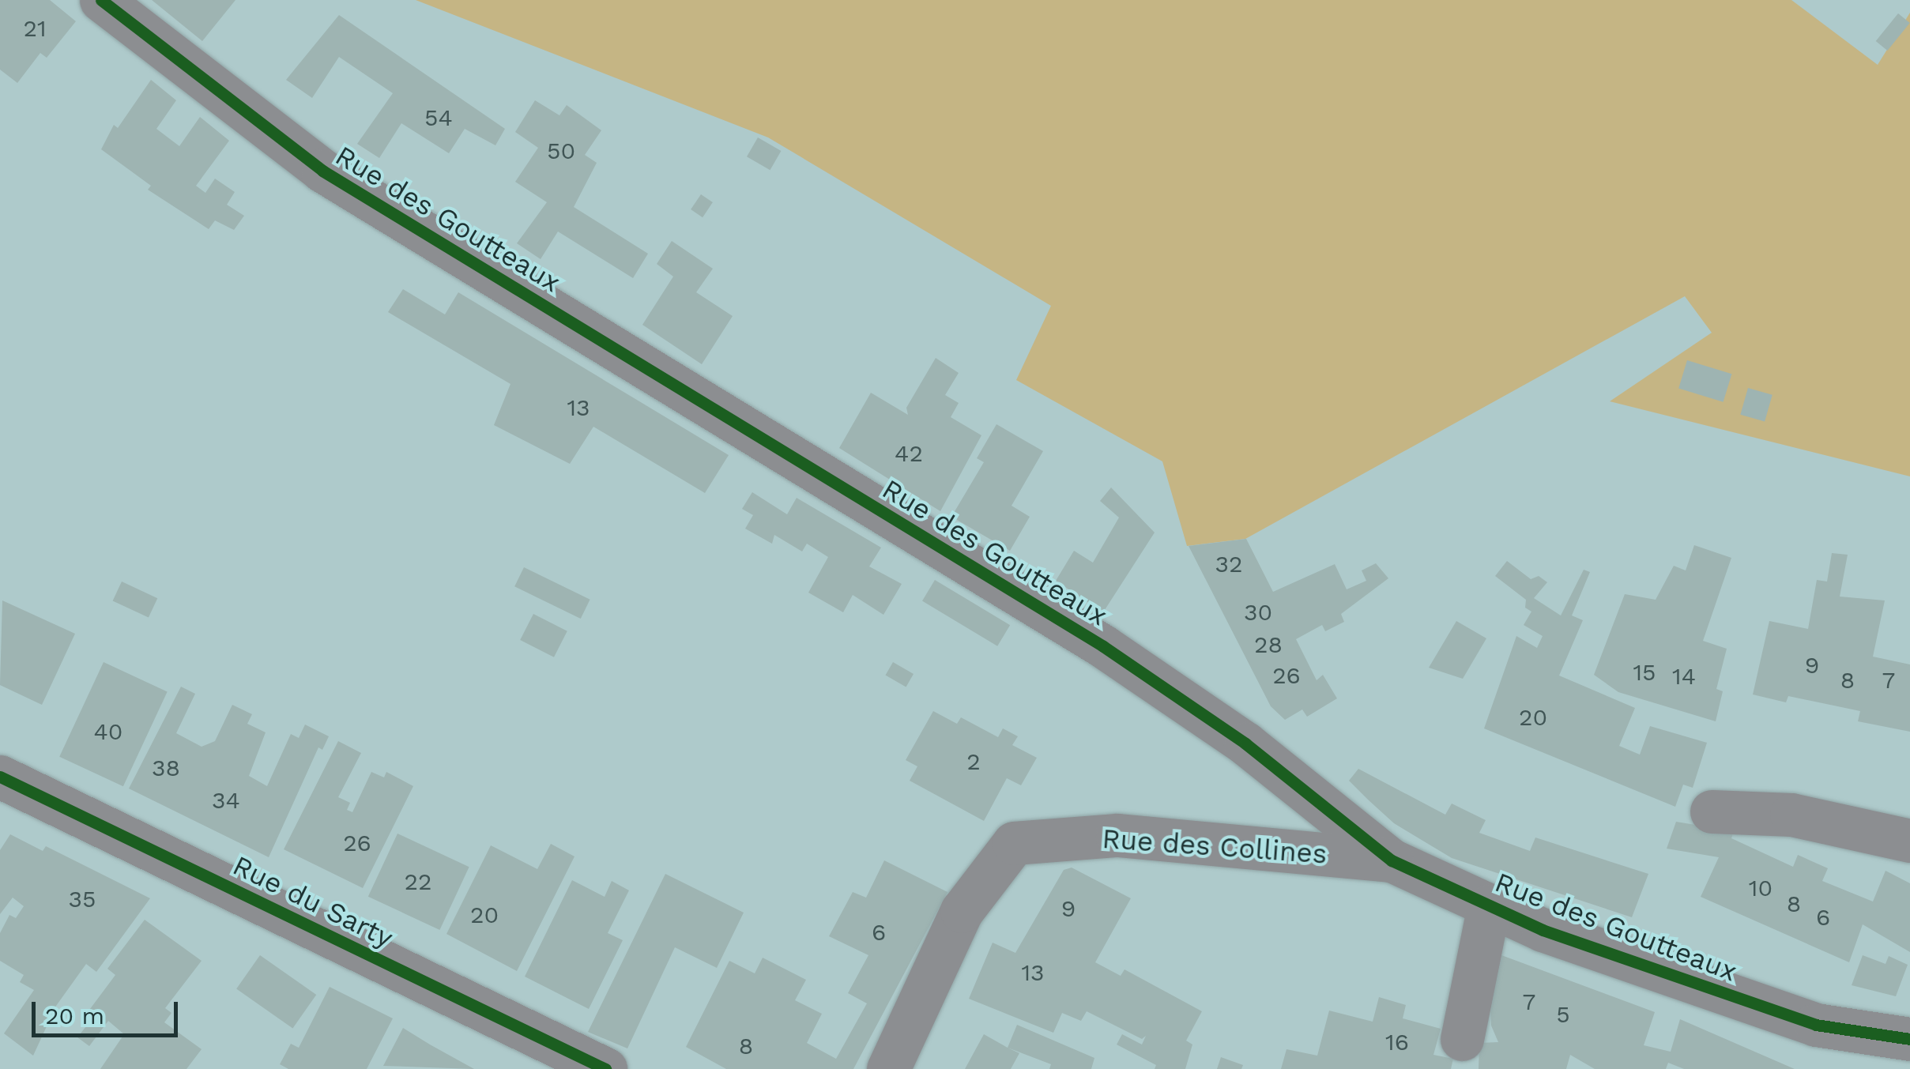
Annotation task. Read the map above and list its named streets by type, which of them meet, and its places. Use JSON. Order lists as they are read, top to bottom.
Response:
{
  "streets": {
    "street": ["Rue des Goutteaux", "Rue des Collines", "Rue du Sarty"]
  },
  "crossings": [
    ["Rue des Goutteaux", "Rue des Collines"]
  ],
  "house_numbers": [
    "21",
    "54",
    "50",
    "13",
    "42",
    "32",
    "30",
    "28",
    "9",
    "15",
    "26",
    "14",
    "8",
    "7",
    "20",
    "40",
    "2",
    "38",
    "34",
    "26",
    "22",
    "10",
    "35",
    "8",
    "9",
    "20",
    "6",
    "6",
    "13",
    "7",
    "5",
    "16",
    "8"
  ],
  "scale_bar": "20 m"
}
